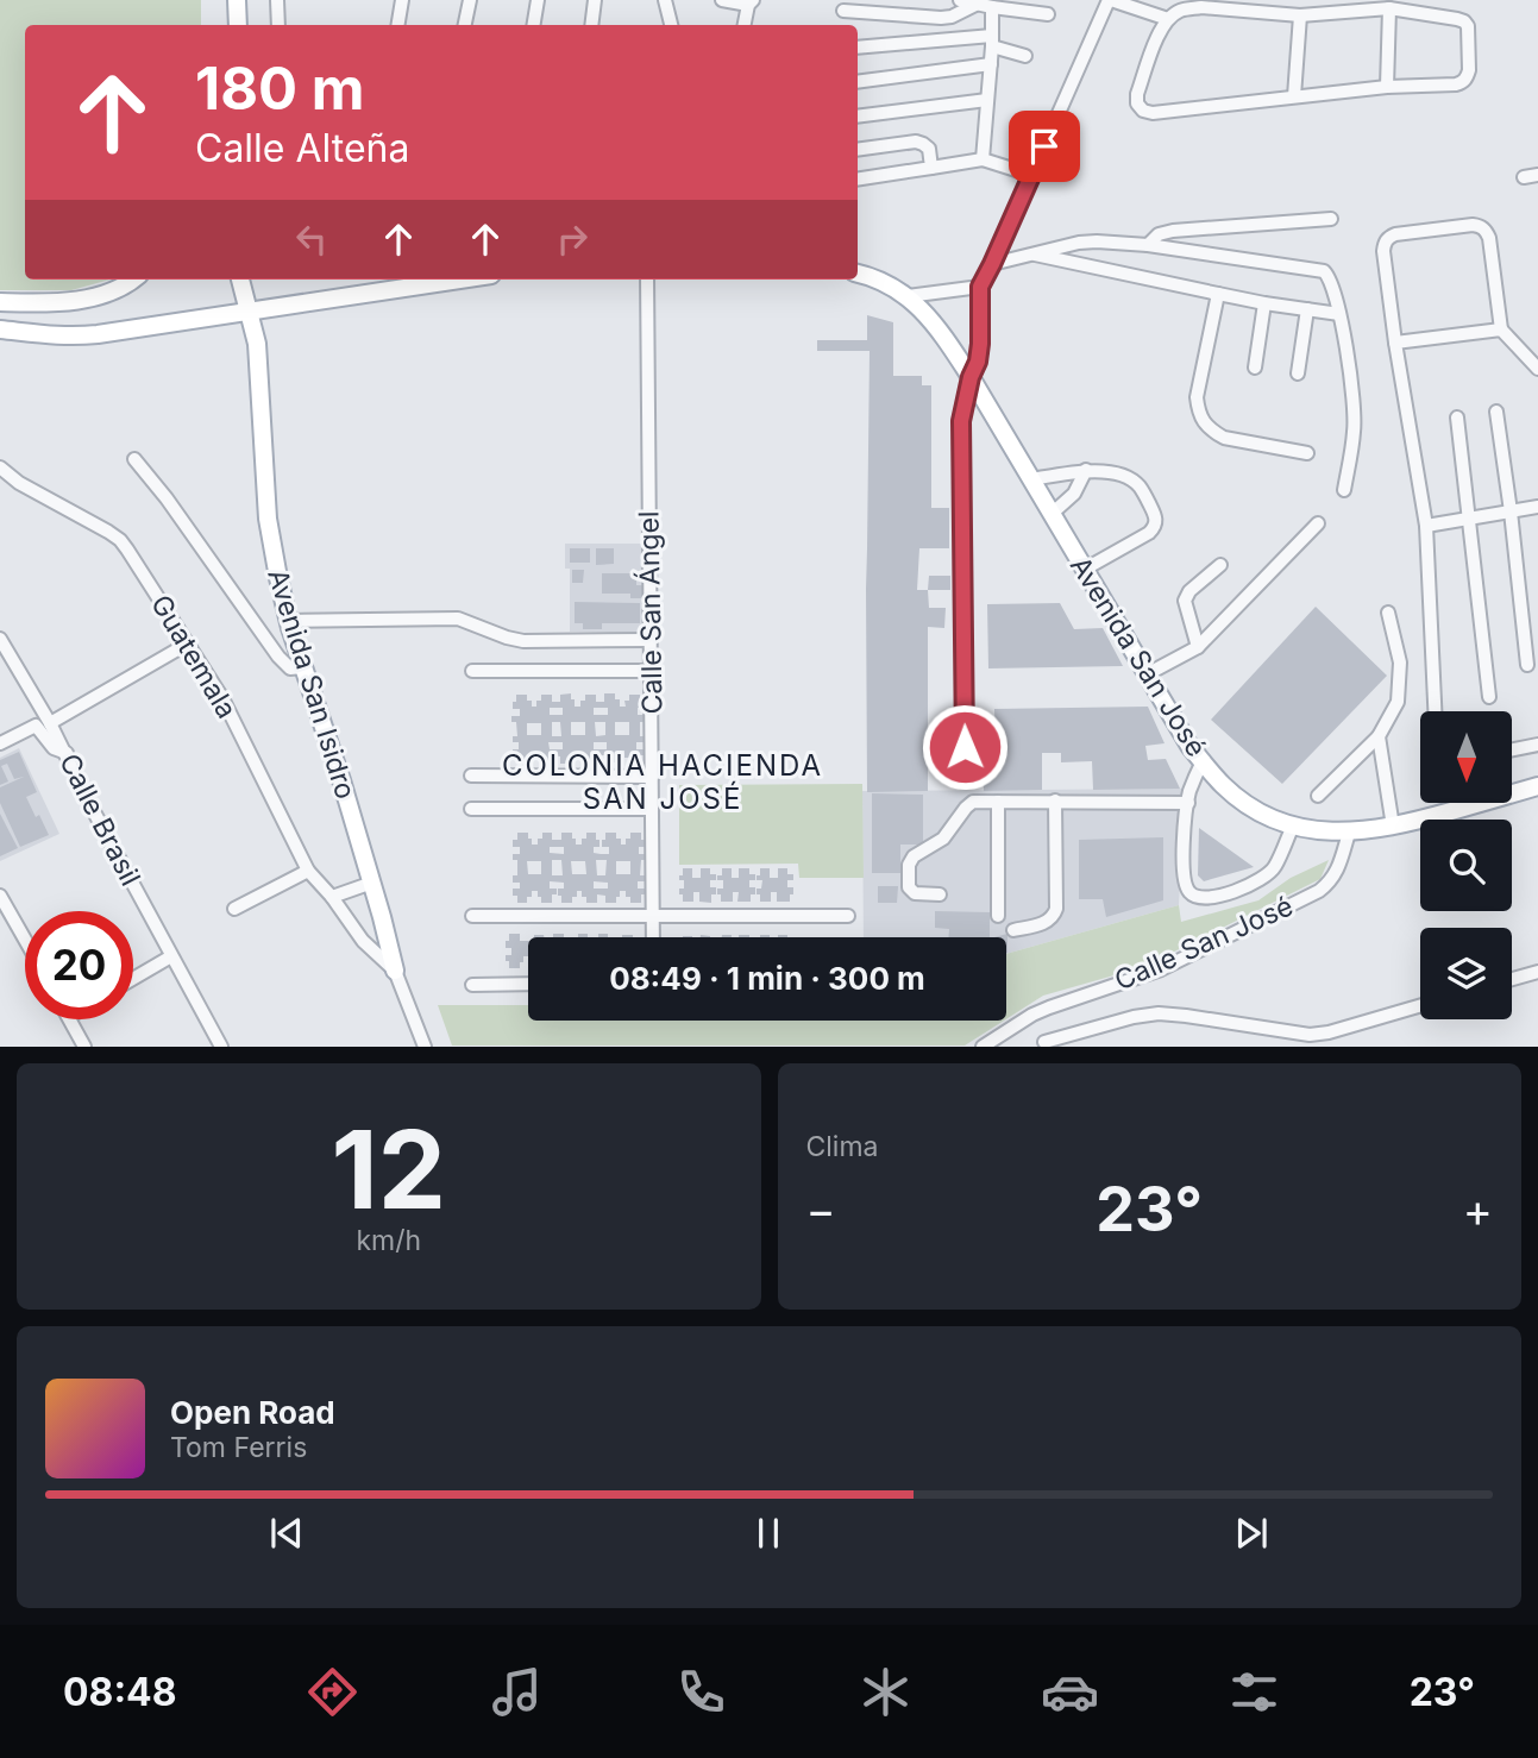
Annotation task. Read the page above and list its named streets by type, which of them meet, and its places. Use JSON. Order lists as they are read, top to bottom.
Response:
{
  "streets": {
    "main road": ["Avenida San José", "Avenida San Isidro"],
    "street": [
      "Calle San Ángel",
      "Guatemala",
      "Calle Brasil",
      "Calle San José"
    ]
  },
  "crossings": [
    ["Guatemala", "Avenida San Isidro"],
    ["Avenida San José", "Calle San José"]
  ],
  "districts": ["COLONIA HACIENDA SAN JOSÉ"],
  "north": "bottom",
  "page": {
    "turn": ["180 m", "Calle Alteña"],
    "limit": "20",
    "trip": "08:49 · 1 min · 300 m",
    "tile": [
      ["12", "km/h"],
      "Clima"
    ],
    "heat": ["−", "23°", "+"],
    "song": ["Open Road", "Tom Ferris"],
    "tabs": ["08:48", "23°"]
  }
}
